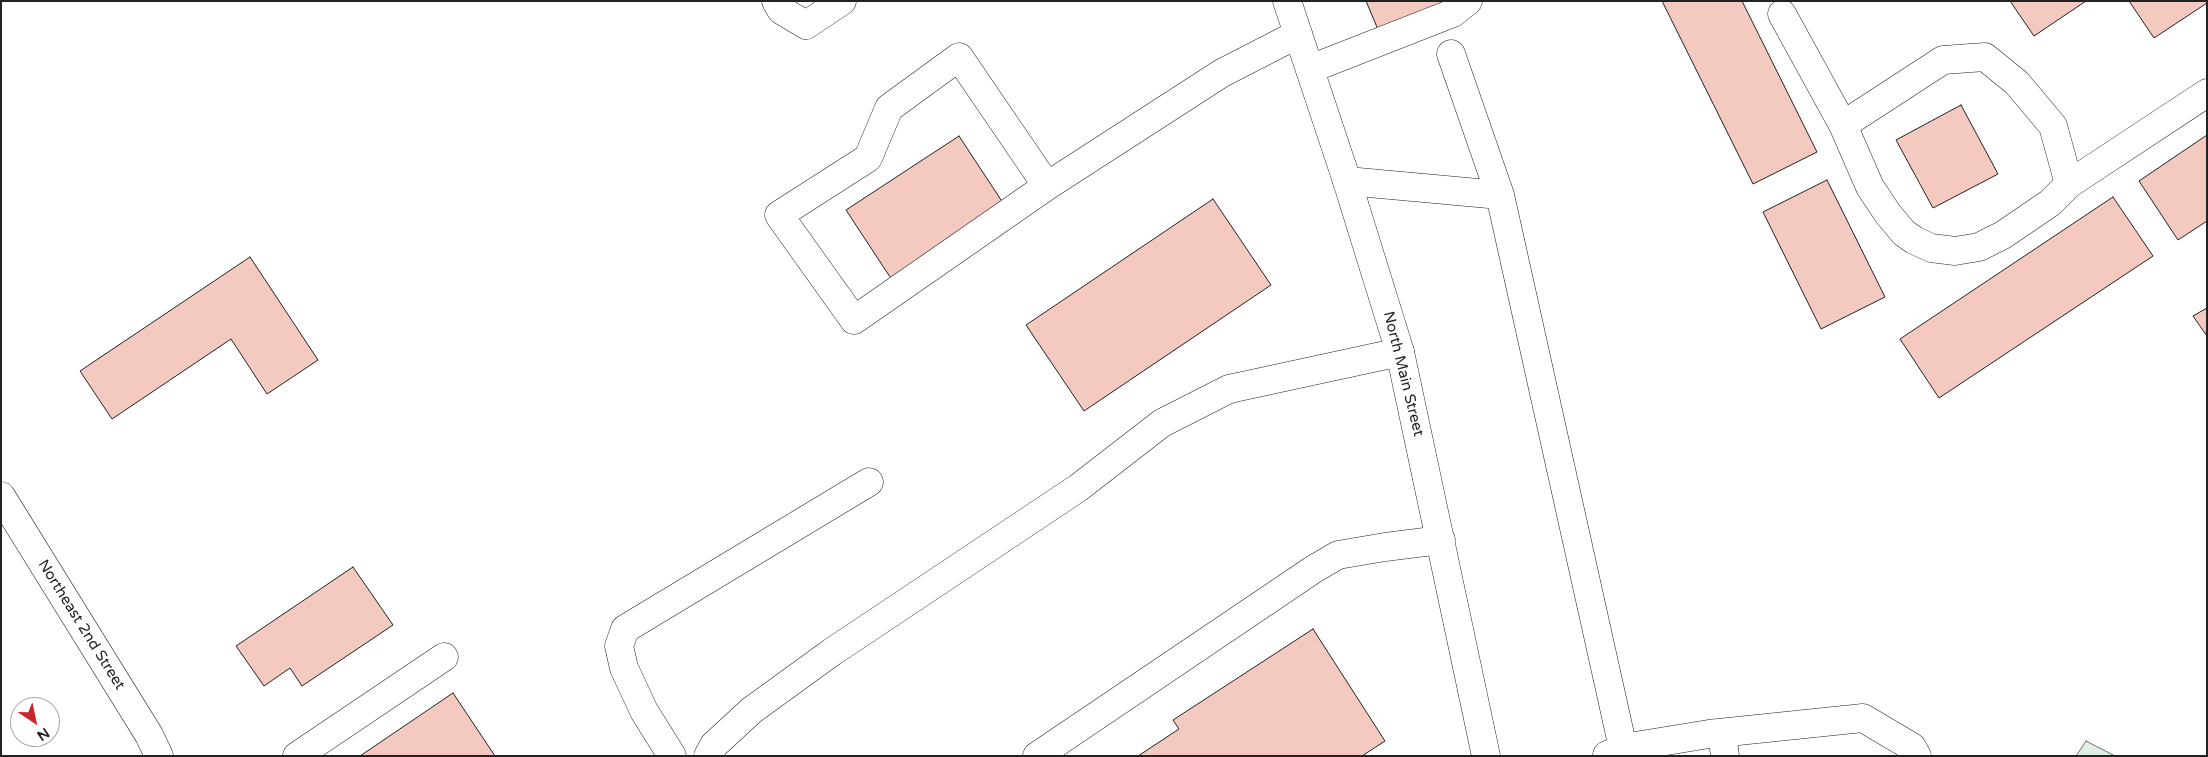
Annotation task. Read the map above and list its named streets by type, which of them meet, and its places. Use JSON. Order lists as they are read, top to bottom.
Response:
{
  "streets": {
    "street": ["North Main Street", "Northeast 2nd Street"]
  },
  "north": "bottom right"
}
